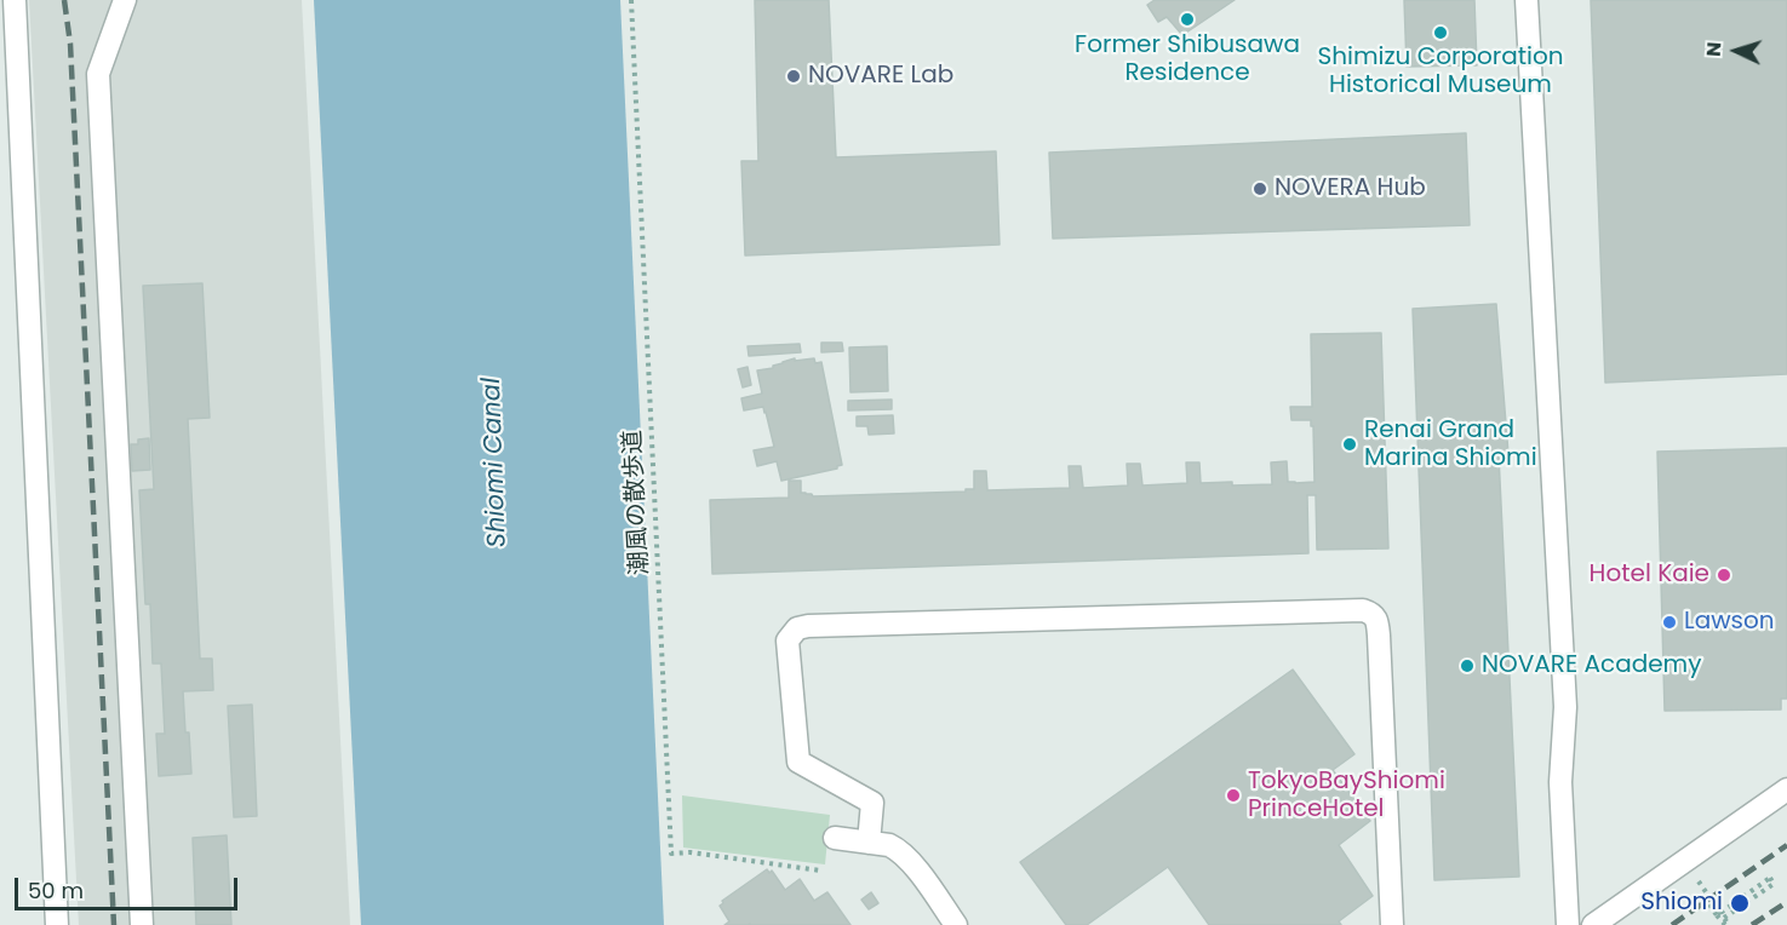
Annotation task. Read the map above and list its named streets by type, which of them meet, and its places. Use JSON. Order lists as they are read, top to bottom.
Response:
{
  "streets": {
    "path": ["潮風の散歩道"]
  },
  "water": ["Shiomi Canal"],
  "places": [
    "Former Shibusawa Residence",
    "Shimizu Corporation Historical Museum",
    "NOVARE Lab",
    "NOVERA Hub",
    "Renai Grand Marina Shiomi",
    "Hotel Kaie",
    "Lawson",
    "NOVARE Academy",
    "TokyoBayShiomi PrinceHotel",
    "Shiomi"
  ],
  "scale_bar": "50 m",
  "north": "left"
}
